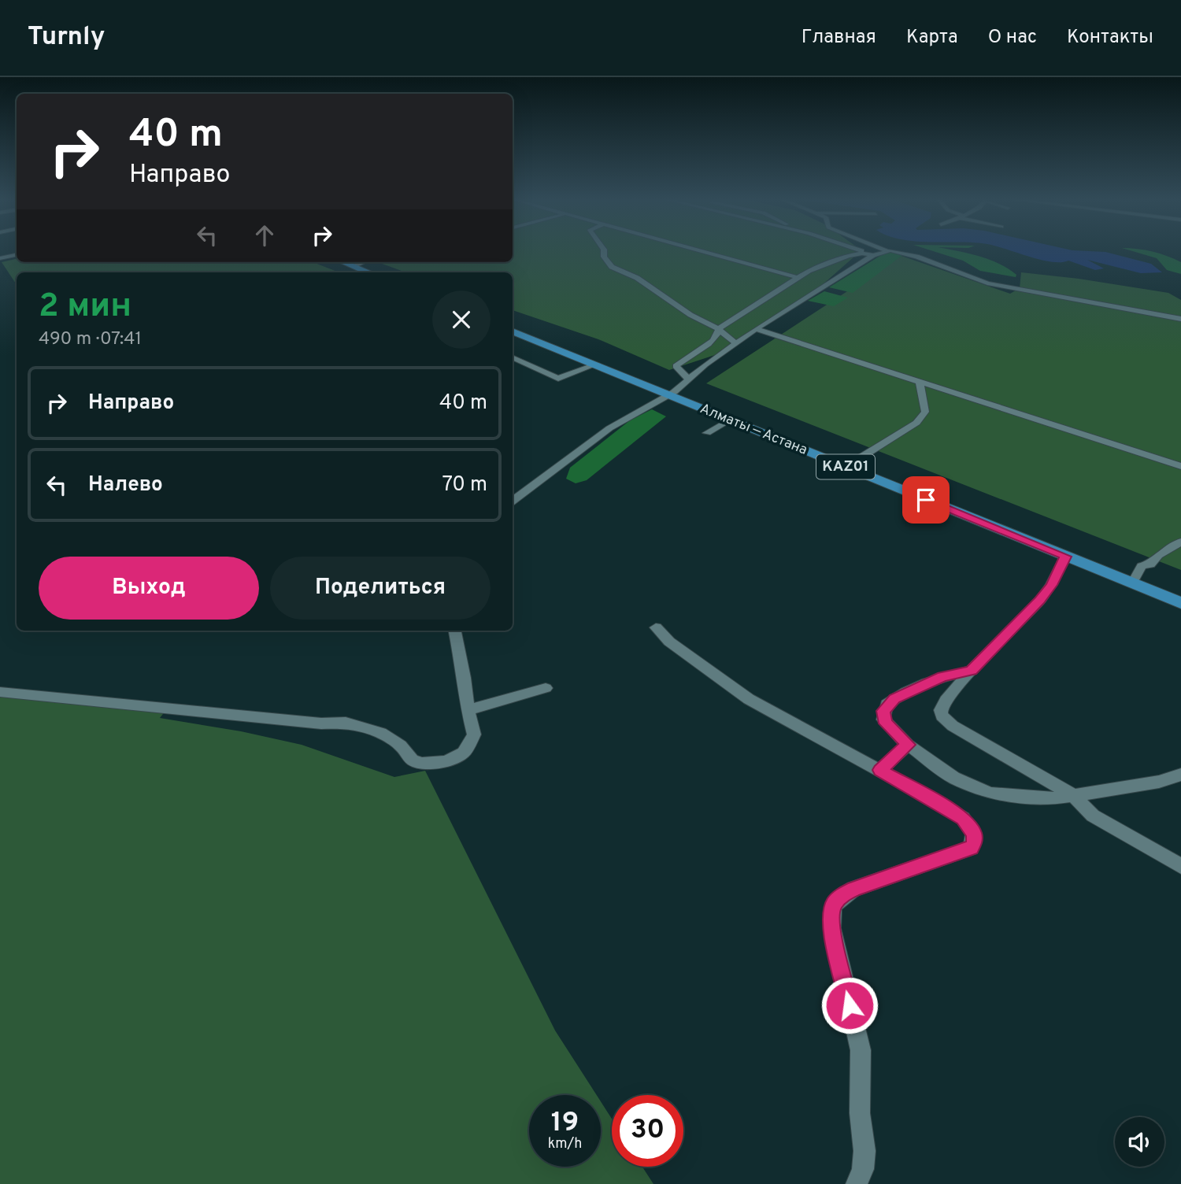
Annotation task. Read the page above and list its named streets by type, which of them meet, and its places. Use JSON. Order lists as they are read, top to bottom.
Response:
{
  "streets": {
    "highway": ["Алматы — Астана", "KАZ01"]
  },
  "page": {
    "header": "Turnly",
    "nav": [
      "Главная",
      "Карта",
      "О нас",
      "Контакты"
    ],
    "turn": ["40 m", "Направо"],
    "heading": ["2 мин", "490 m · 07:41"],
    "list": [
      {
        "name": "Направо",
        "value": "40 m"
      },
      {
        "name": "Налево",
        "value": "70 m"
      }
    ],
    "buttons": ["Выход", "Поделиться"],
    "speed": "19 km/h",
    "limit": "30"
  }
}
